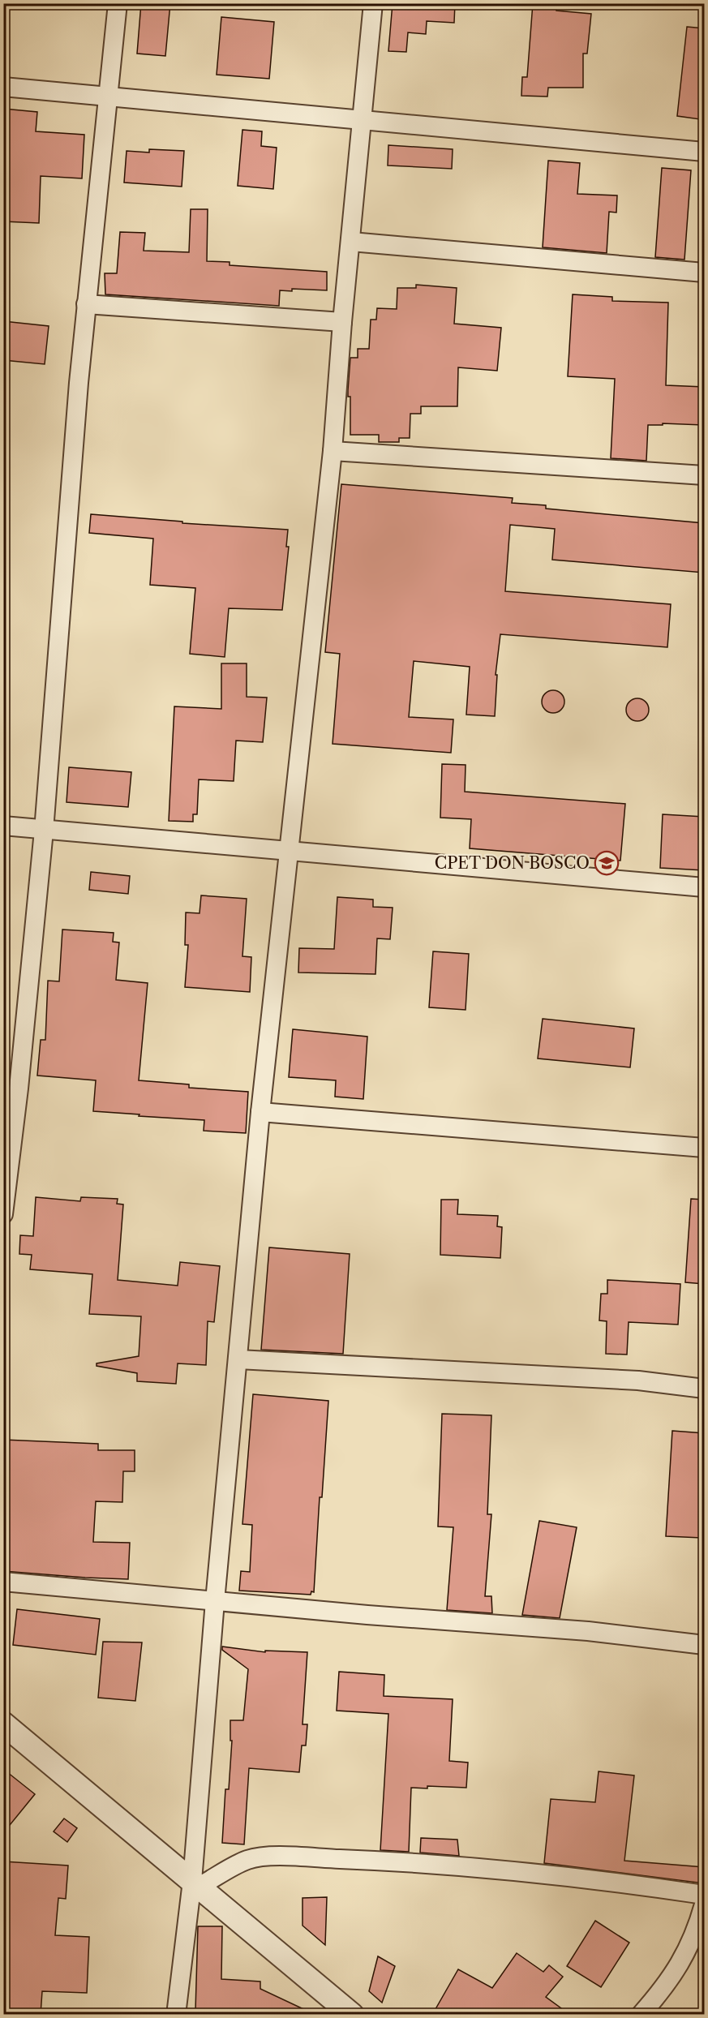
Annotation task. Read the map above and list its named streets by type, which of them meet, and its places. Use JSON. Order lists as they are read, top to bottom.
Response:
{
  "places": {
    "school or university": ["CPET DON BOSCO"]
  }
}
